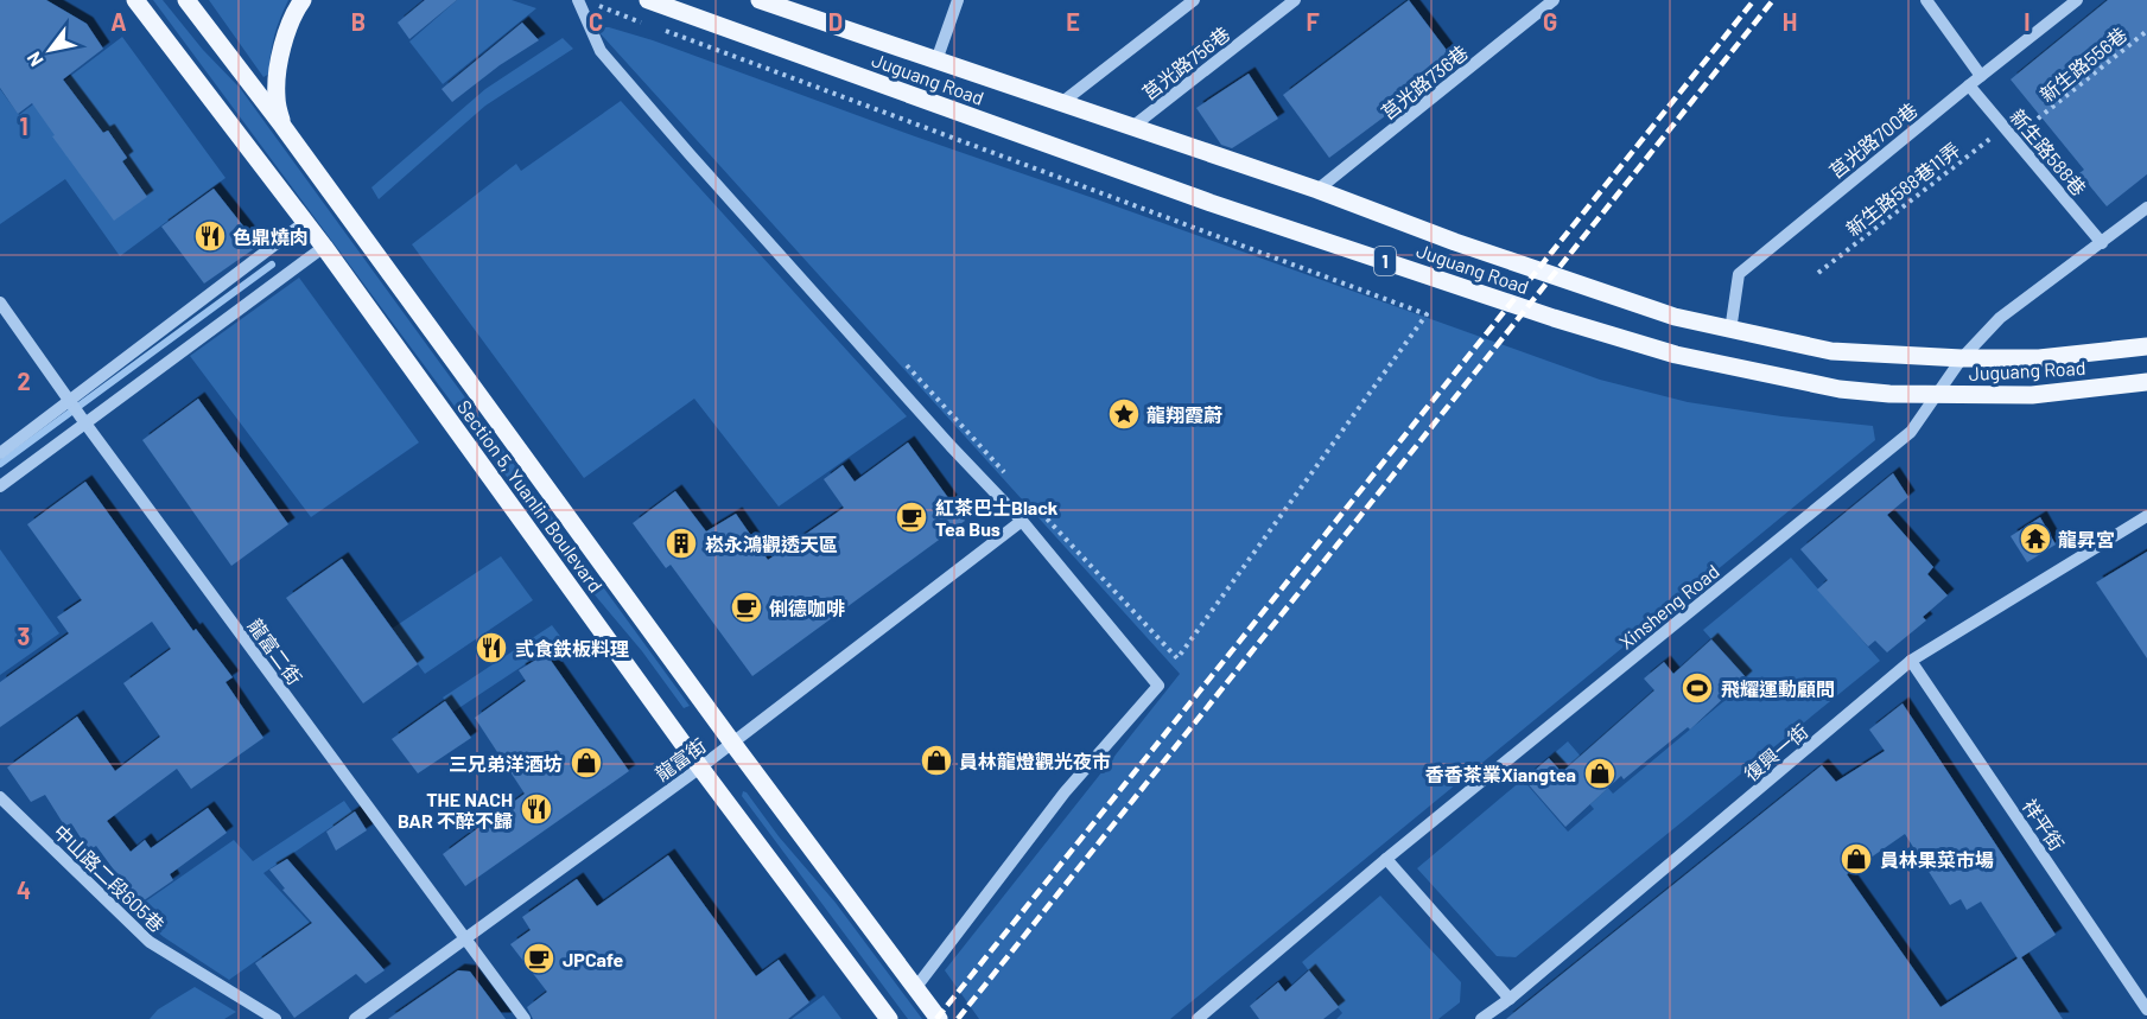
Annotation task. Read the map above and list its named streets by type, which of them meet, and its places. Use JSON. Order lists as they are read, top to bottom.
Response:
{
  "streets": {
    "main road": ["Juguang Road", "1", "Section 5, Yuanlin Boulevard"],
    "street": [
      "莒光路756巷",
      "莒光路736巷",
      "莒光路700巷",
      "新生路588巷",
      "Xinsheng Road",
      "龍富二街",
      "復興一街",
      "龍富街",
      "祥平街",
      "中山路二段605巷"
    ],
    "path": ["新生路556巷", "新生路588巷11弄"]
  },
  "crossings": [
    ["莒光路756巷", "Juguang Road"],
    ["Juguang Road", "莒光路736巷"],
    ["Juguang Road", "莒光路700巷"],
    ["Juguang Road", "Xinsheng Road"],
    ["莒光路700巷", "新生路588巷"],
    ["新生路588巷", "新生路588巷11弄"],
    ["新生路588巷", "Xinsheng Road"],
    ["Section 5, Yuanlin Boulevard", "龍富街"],
    ["龍富二街", "龍富街"],
    ["復興一街", "祥平街"]
  ],
  "places": {
    "restaurant": ["色鼎燒肉", "弎食鉄板料理", "THE NACH BAR 不醉不歸"],
    "place": ["龍翔霞蔚"],
    "cafe": ["紅茶巴士Black Tea Bus", "俐德咖啡", "JPCafe"],
    "temple": ["龍昇宮"],
    "building": ["崧永鴻觀透天區"],
    "sports": ["飛耀運動顧問"],
    "shop": [
      "員林龍燈觀光夜市",
      "三兄弟洋酒坊",
      "香香茶業Xiangtea",
      "員林果菜市場"
    ]
  },
  "north": "bottom left",
  "grid": {
    "columns": [
      "A",
      "B",
      "C",
      "D",
      "E",
      "F",
      "G",
      "H",
      "I"
    ],
    "rows": [
      "1",
      "2",
      "3",
      "4"
    ]
  }
}
